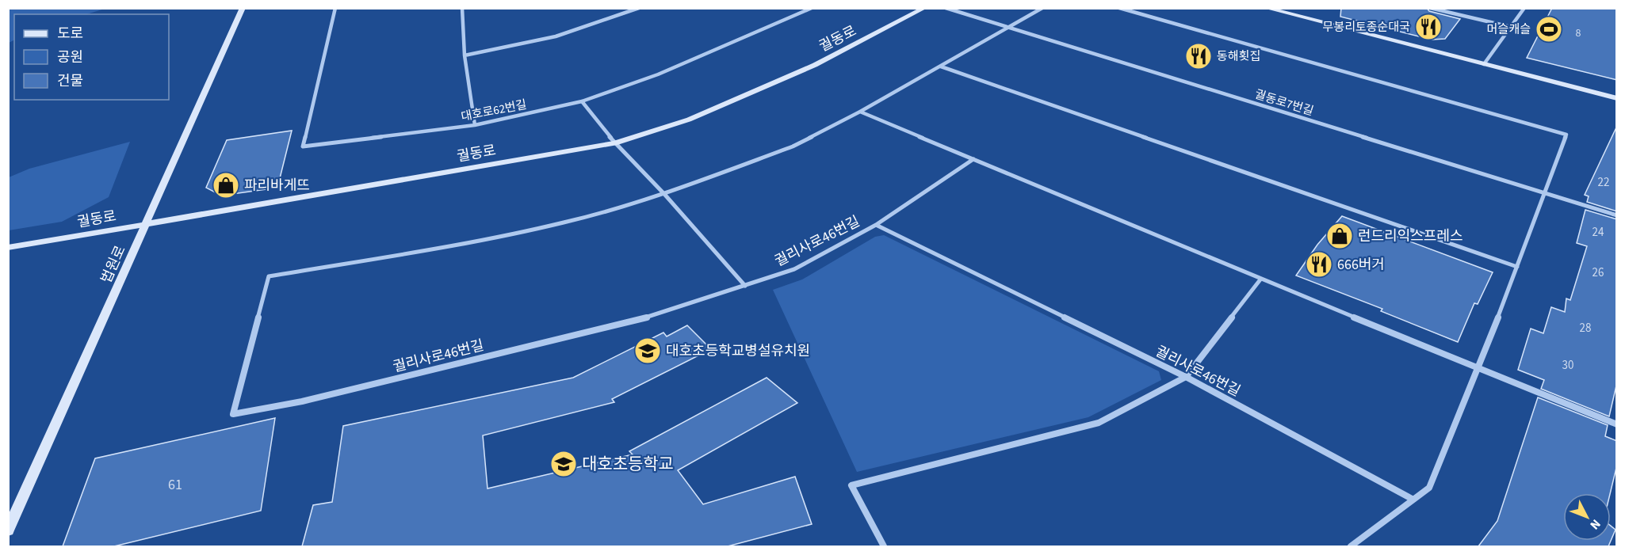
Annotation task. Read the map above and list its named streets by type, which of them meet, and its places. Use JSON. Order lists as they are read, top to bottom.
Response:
{
  "streets": {
    "street": [
      "궐동로",
      "궐동로7번길",
      "대호로62번길",
      "궐리사로46번길",
      "법원로"
    ]
  },
  "crossings": [
    ["궐동로", "법원로"],
    ["궐동로7번길", "궐리사로46번길"]
  ],
  "places": {
    "restaurant": ["무봉리토종순대국", "동해횟집", "666버거"],
    "sports": ["머슬캐슬"],
    "shop": ["파리바게뜨", "런드리익스프레스"],
    "school or university": ["대호초등학교병설유치원", "대호초등학교"]
  },
  "house_numbers": [
    "8",
    "22",
    "24",
    "26",
    "28",
    "30",
    "61"
  ],
  "legend": ["도로", "공원", "건물"],
  "north": "bottom right"
}
